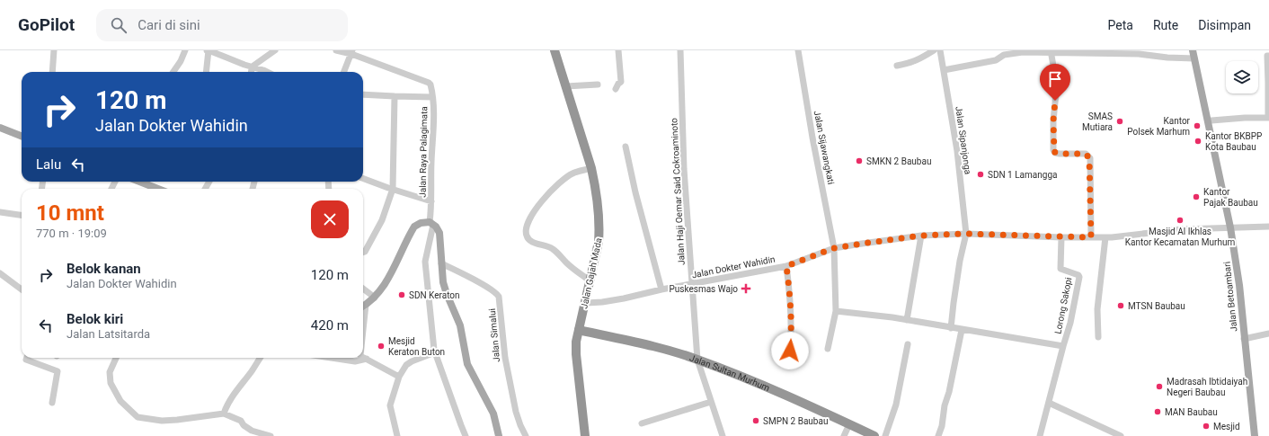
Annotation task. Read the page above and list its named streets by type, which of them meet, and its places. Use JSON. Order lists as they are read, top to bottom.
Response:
{
  "streets": {
    "highway": ["Jalan Gajah Mada", "Jalan Sultan Murhum"],
    "main road": ["Jalan Betoambari"],
    "street": [
      "Jalan Sipanjonga",
      "Jalan Sijawangkati",
      "Jalan Raya Palagimata",
      "Jalan Haji Oemar Said Cokroaminoto",
      "Jalan Dokter Wahidin",
      "Lorong Sakopi",
      "Jalan Simalui"
    ]
  },
  "crossings": [
    ["Jalan Sipanjonga", "Jalan Dokter Wahidin"],
    ["Jalan Sijawangkati", "Jalan Dokter Wahidin"],
    ["Jalan Haji Oemar Said Cokroaminoto", "Jalan Dokter Wahidin"],
    ["Jalan Haji Oemar Said Cokroaminoto", "Jalan Sultan Murhum"],
    ["Jalan Dokter Wahidin", "Jalan Gajah Mada"],
    ["Jalan Dokter Wahidin", "Jalan Betoambari"],
    ["Jalan Dokter Wahidin", "Lorong Sakopi"],
    ["Jalan Gajah Mada", "Jalan Sultan Murhum"]
  ],
  "places": {
    "other": [
      "SMAS Mutiara",
      "Kantor Polsek Marhum",
      "Kantor BKBPP Kota Baubau",
      "SMKN 2 Baubau",
      "SDN 1 Lamangga",
      "Kantor Pajak Baubau",
      "Masjid Al Ikhlas Kantor Kecamatan Murhum",
      "SDN Keraton",
      "MTSN Baubau",
      "Mesjid Keraton Buton",
      "Madrasah Ibtidaiyah Negeri Baubau",
      "MAN Baubau",
      "SMPN 2 Baubau",
      "Mesjid"
    ],
    "health": ["Puskesmas Wajo"]
  },
  "page": {
    "header": "GoPilot",
    "search": "Cari di sini",
    "nav": ["Peta", "Rute", "Disimpan"],
    "turn": ["120 m", "Jalan Dokter Wahidin"],
    "then": "Lalu",
    "heading": ["10 mnt", "770 m · 19:09"],
    "list": [
      {
        "name": "Belok kanan",
        "note": "Jalan Dokter Wahidin",
        "value": "120 m"
      },
      {
        "name": "Belok kiri",
        "note": "Jalan Latsitarda",
        "value": "420 m"
      }
    ]
  }
}
